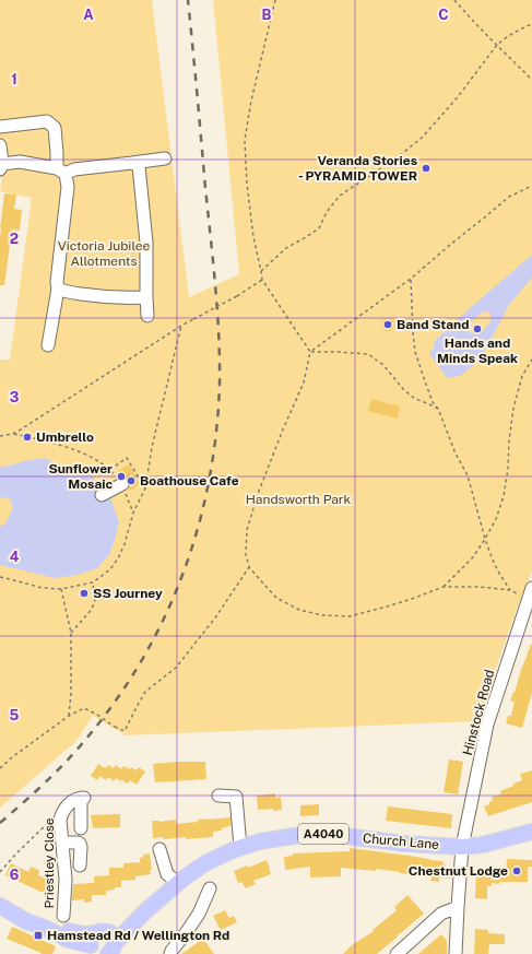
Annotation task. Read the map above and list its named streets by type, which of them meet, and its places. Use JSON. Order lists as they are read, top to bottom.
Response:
{
  "streets": {
    "main road": ["A4040", "Church Lane"],
    "street": ["Hinstock Road", "Priestley Close"]
  },
  "crossings": [
    ["Hinstock Road", "Church Lane"]
  ],
  "parks": ["Victoria Jubilee Allotments", "Handsworth Park"],
  "places": {
    "other": [
      "Veranda Stories - PYRAMID TOWER",
      "Band Stand",
      "Hands and Minds Speak",
      "Umbrello",
      "Sunflower Mosaic",
      "Boathouse Cafe",
      "SS Journey",
      "Chestnut Lodge"
    ],
    "transit": ["Hamstead Rd / Wellington Rd"]
  },
  "grid": {
    "columns": ["A", "B", "C"],
    "rows": [
      "1",
      "2",
      "3",
      "4",
      "5",
      "6"
    ]
  }
}
